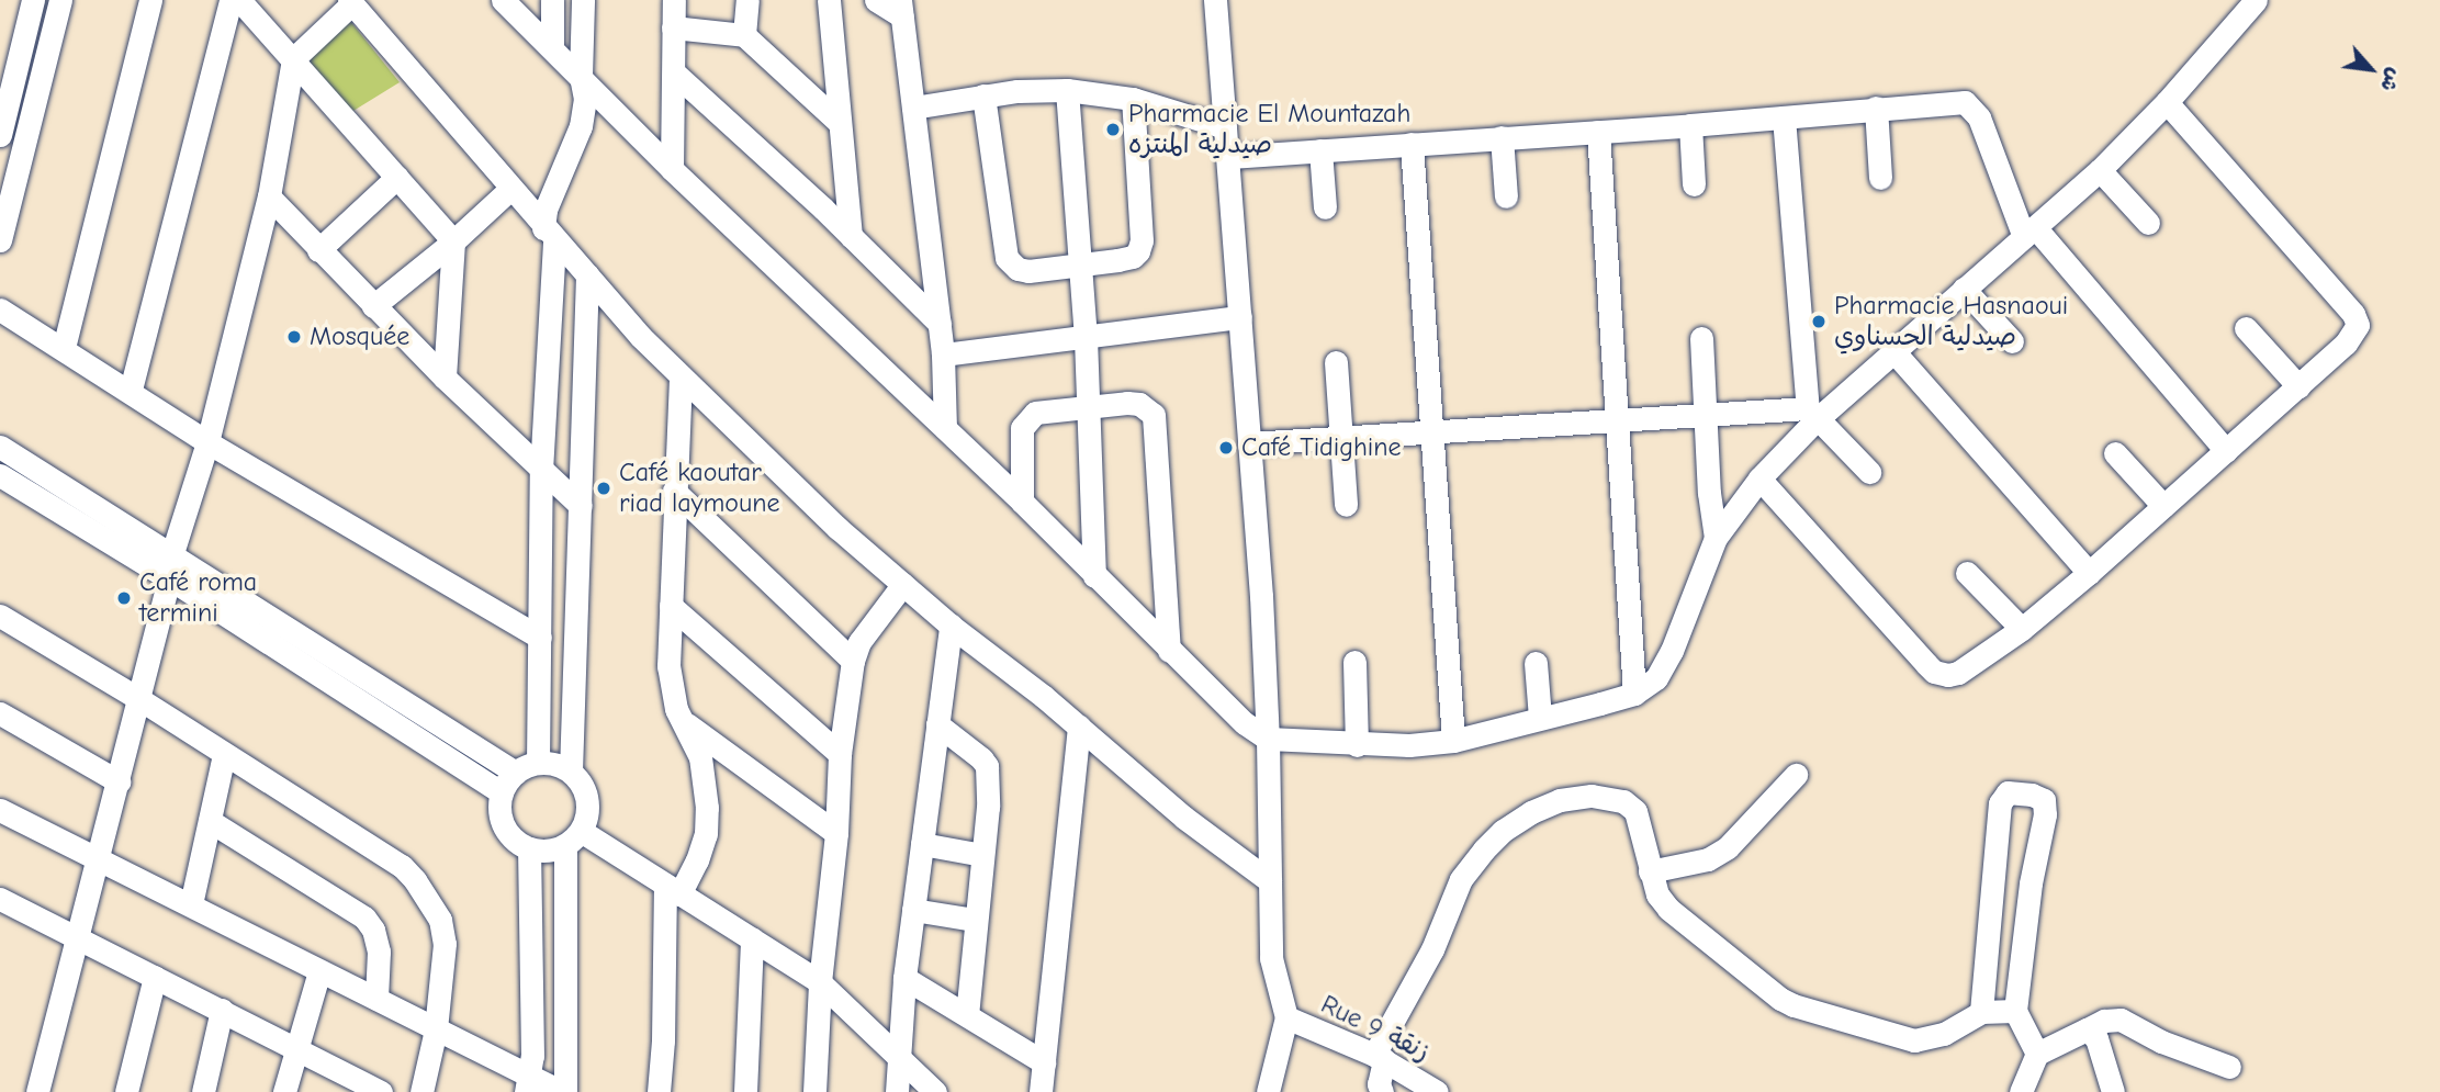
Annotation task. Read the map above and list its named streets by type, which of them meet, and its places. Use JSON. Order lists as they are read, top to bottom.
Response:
{
  "streets": {
    "street": ["Rue 9 زنقة"]
  },
  "places": [
    "Pharmacie El Mountazah صيدلية المنتزه",
    "Pharmacie Hasnaoui صيدلية الحسناوي",
    "Mosquée",
    "Café Tidighine",
    "Café kaoutar riad laymoune",
    "Café roma termini"
  ],
  "north": "bottom right"
}
